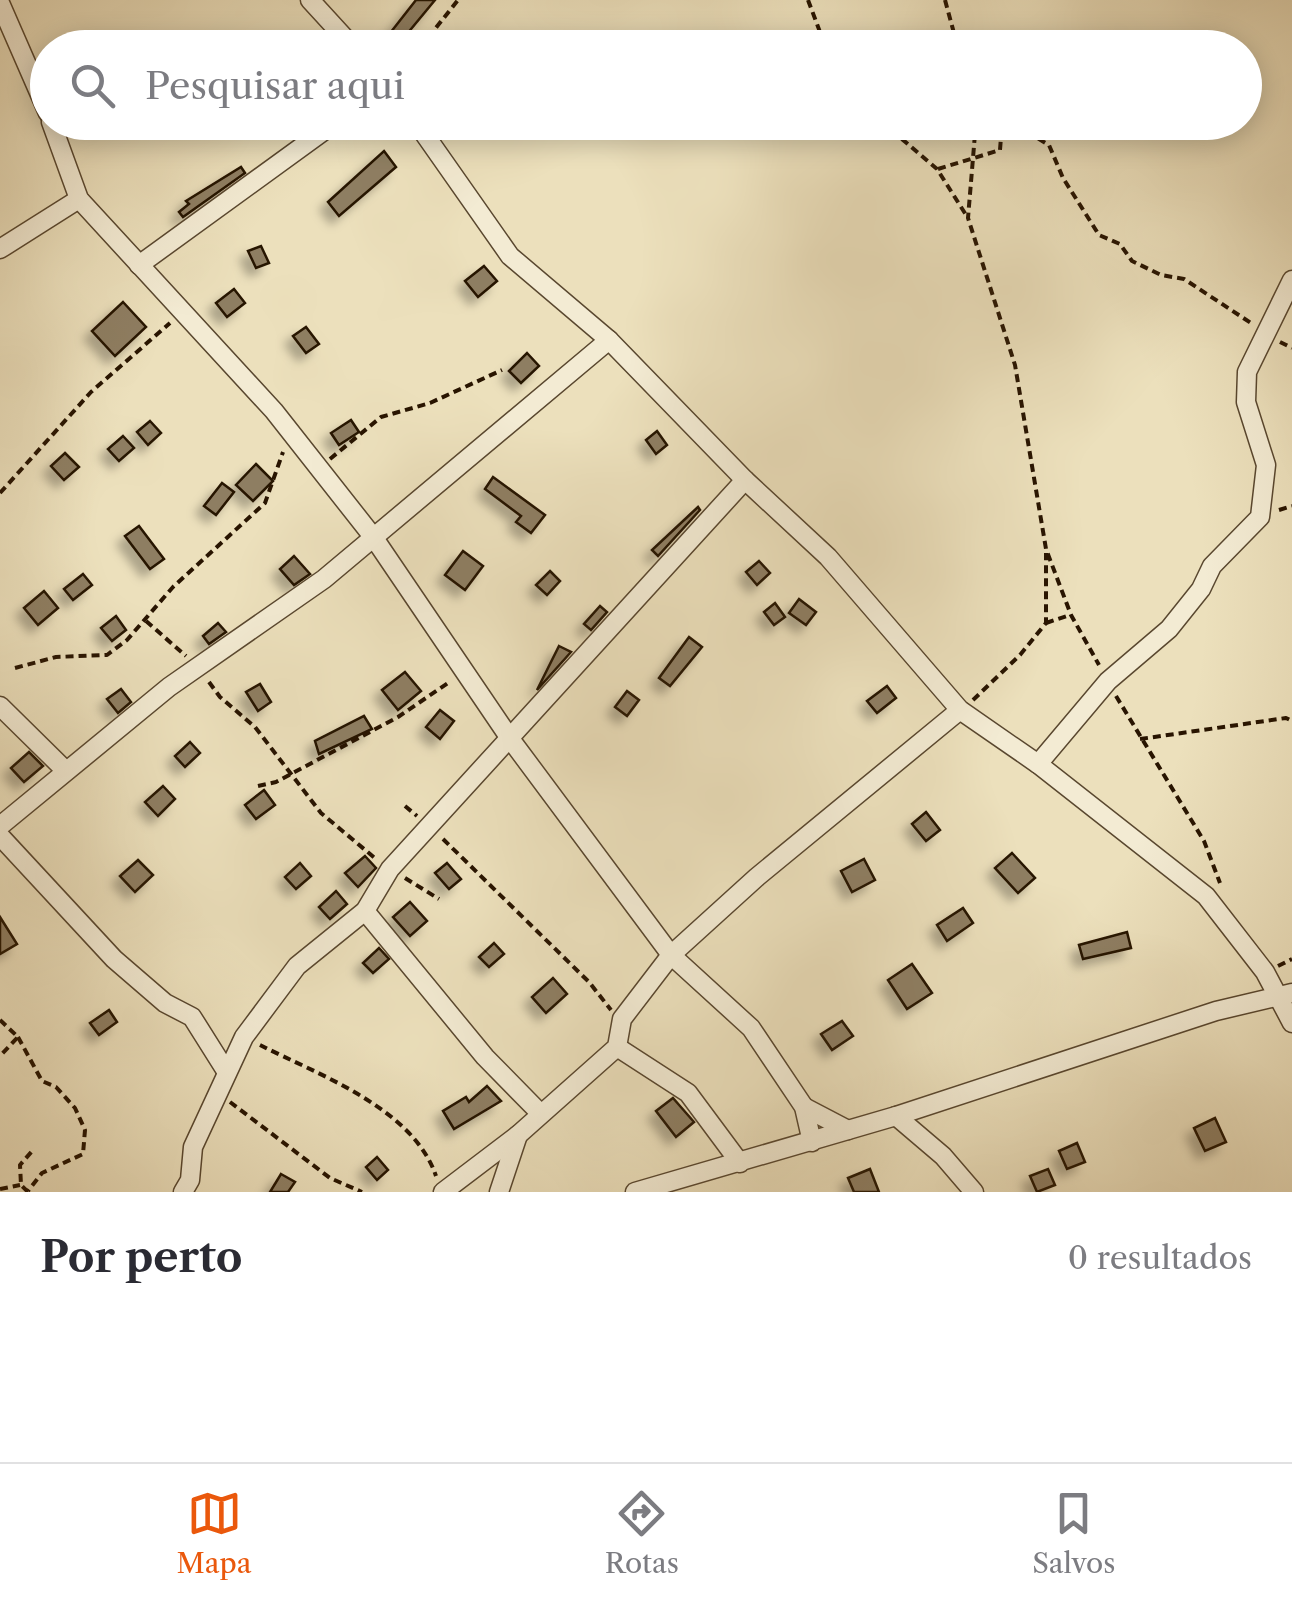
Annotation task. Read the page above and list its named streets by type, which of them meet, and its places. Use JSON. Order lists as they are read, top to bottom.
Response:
{
  "page": {
    "search": "Pesquisar aqui",
    "heading": ["Por perto", "0 resultados"],
    "nav": ["Mapa", "Rotas", "Salvos"]
  }
}
